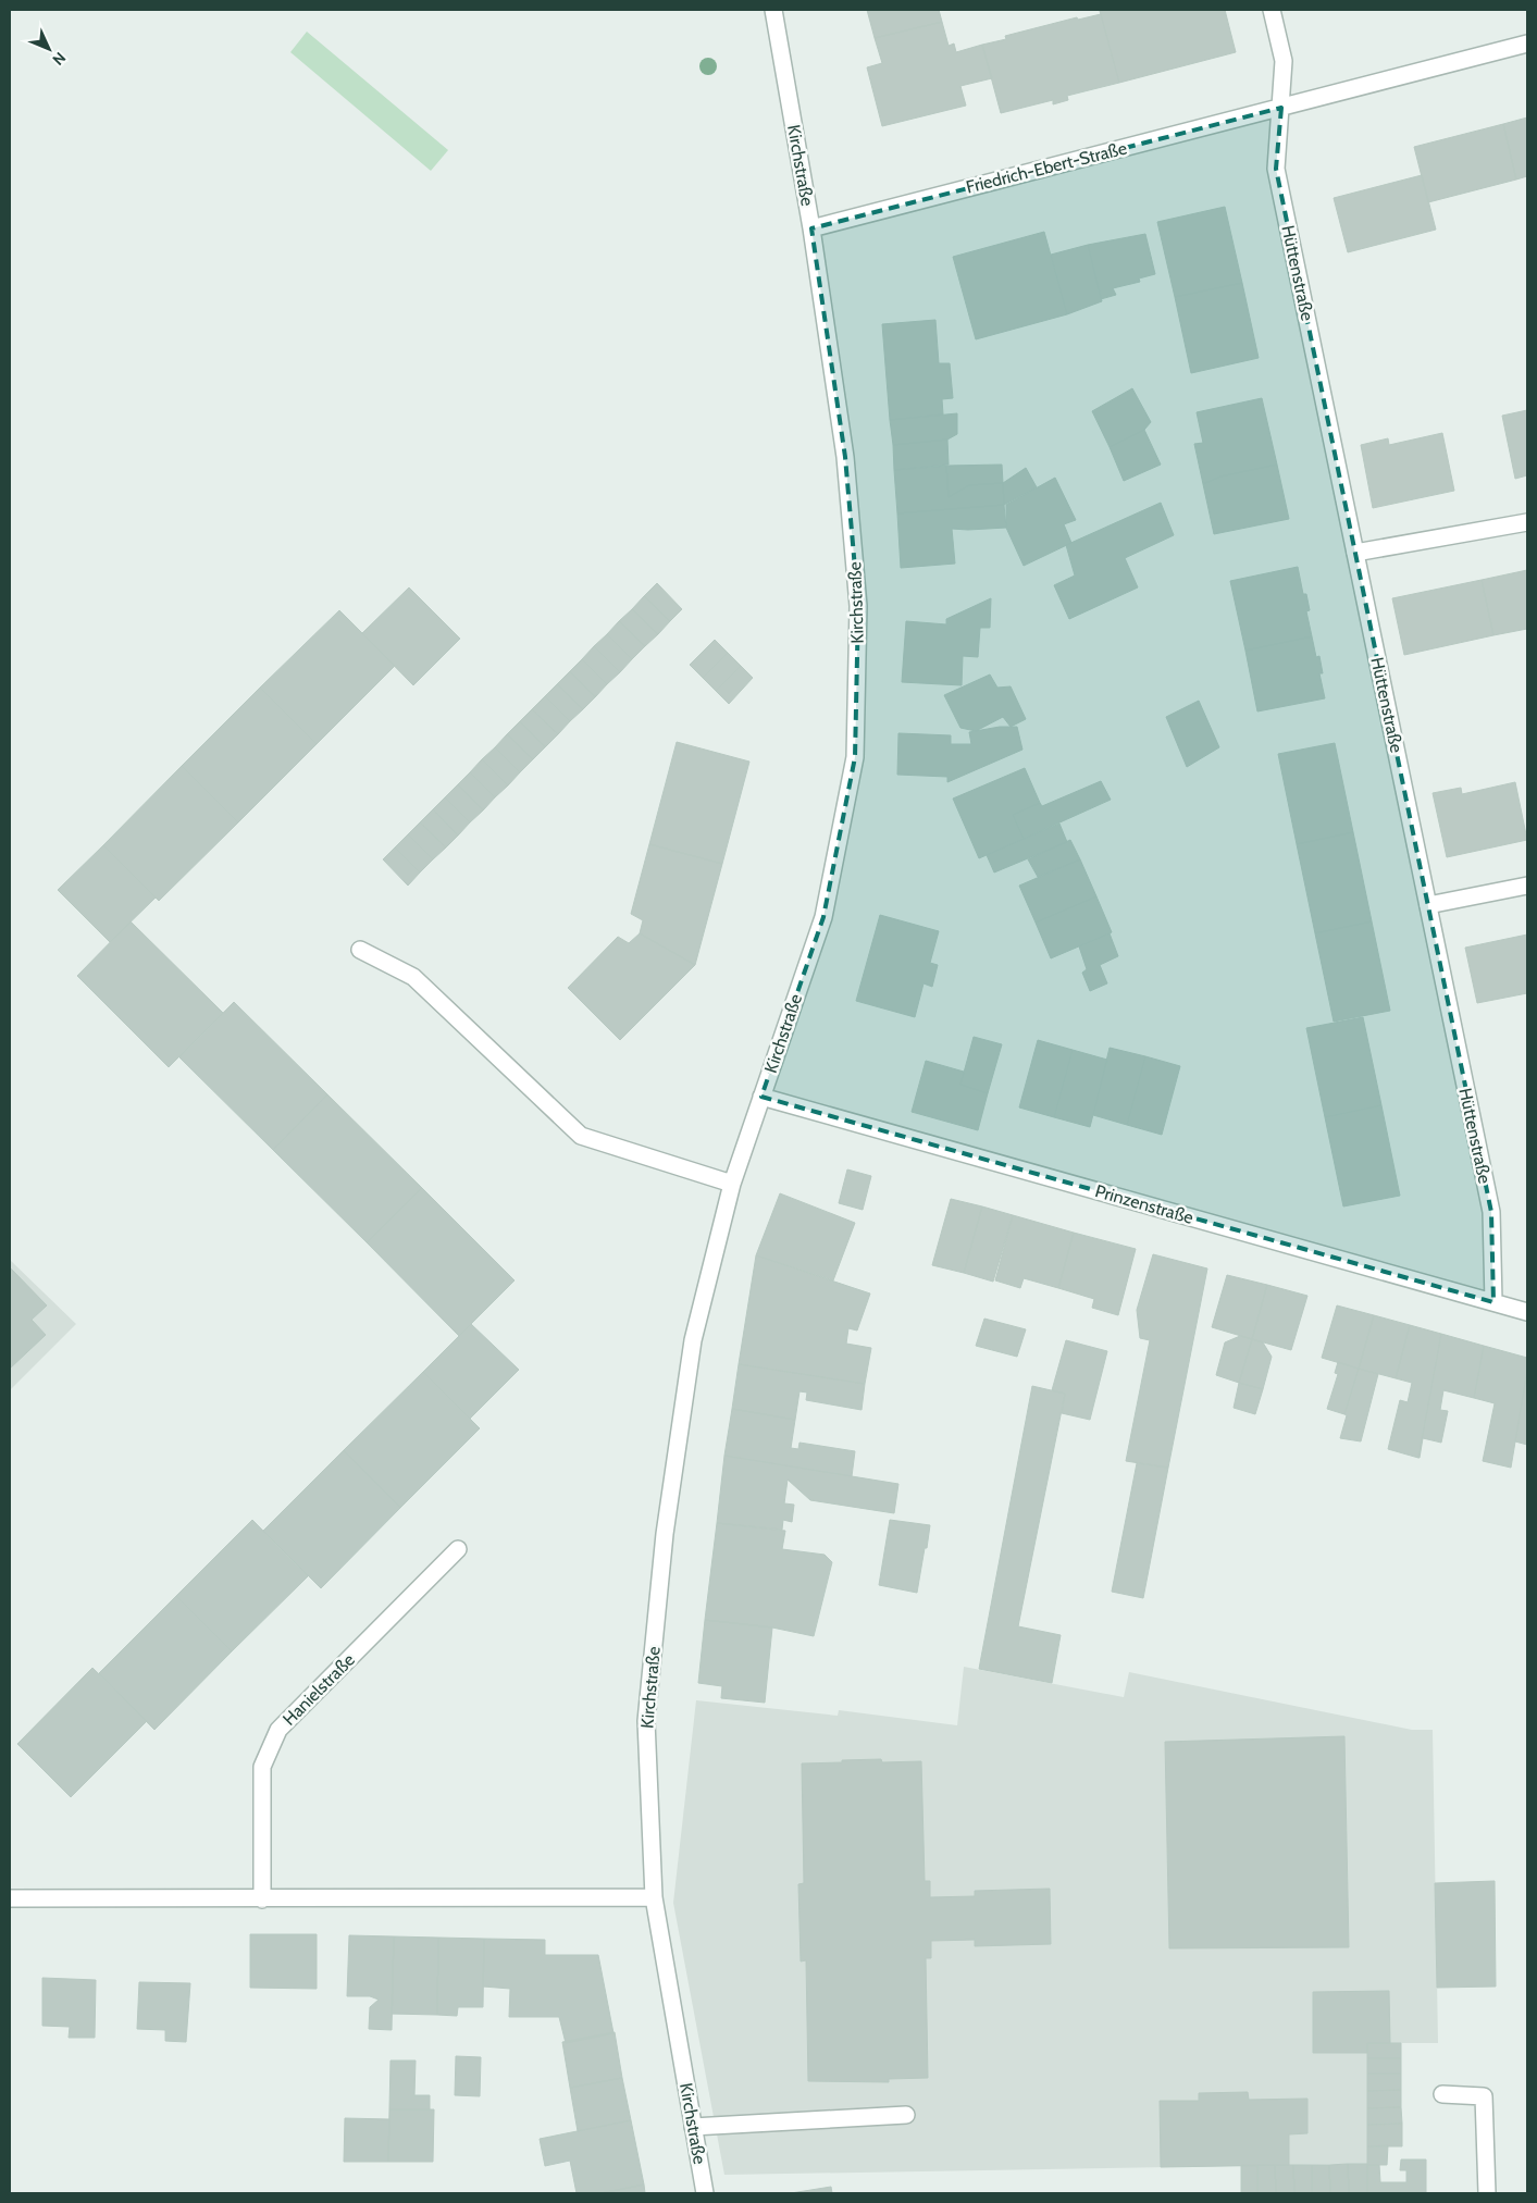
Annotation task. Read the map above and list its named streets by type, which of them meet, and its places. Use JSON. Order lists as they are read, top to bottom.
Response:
{
  "streets": {
    "street": [
      "Kirchstraße",
      "Friedrich-Ebert-Straße",
      "Hüttenstraße",
      "Prinzenstraße",
      "Hanielstraße"
    ]
  },
  "crossings": [
    ["Kirchstraße", "Friedrich-Ebert-Straße"],
    ["Kirchstraße", "Prinzenstraße"],
    ["Friedrich-Ebert-Straße", "Hüttenstraße"],
    ["Hüttenstraße", "Prinzenstraße"]
  ],
  "north": "bottom right"
}
